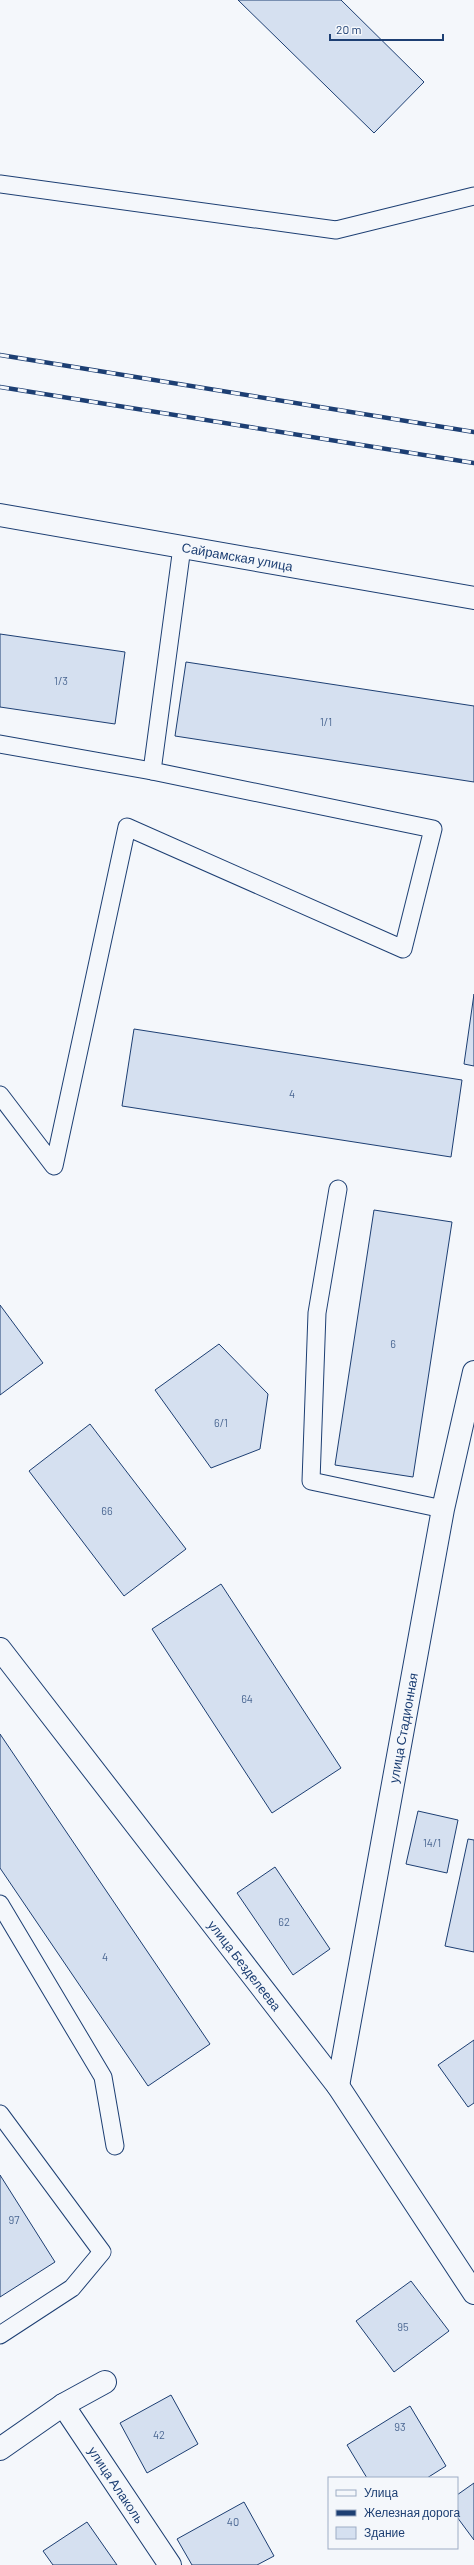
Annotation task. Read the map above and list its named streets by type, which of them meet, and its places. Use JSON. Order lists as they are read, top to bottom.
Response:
{
  "streets": {
    "street": [
      "Сайрамская улица",
      "улица Стадионная",
      "улица Безделеева",
      "улица Алаколь"
    ]
  },
  "crossings": [
    ["улица Стадионная", "улица Безделеева"]
  ],
  "house_numbers": [
    "1/3",
    "1/1",
    "4",
    "6",
    "6/1",
    "66",
    "64",
    "14/1",
    "62",
    "4",
    "97",
    "95",
    "93",
    "42",
    "40"
  ],
  "legend": ["Улица", "Железная дорога", "Здание"],
  "scale_bar": "20 m"
}
